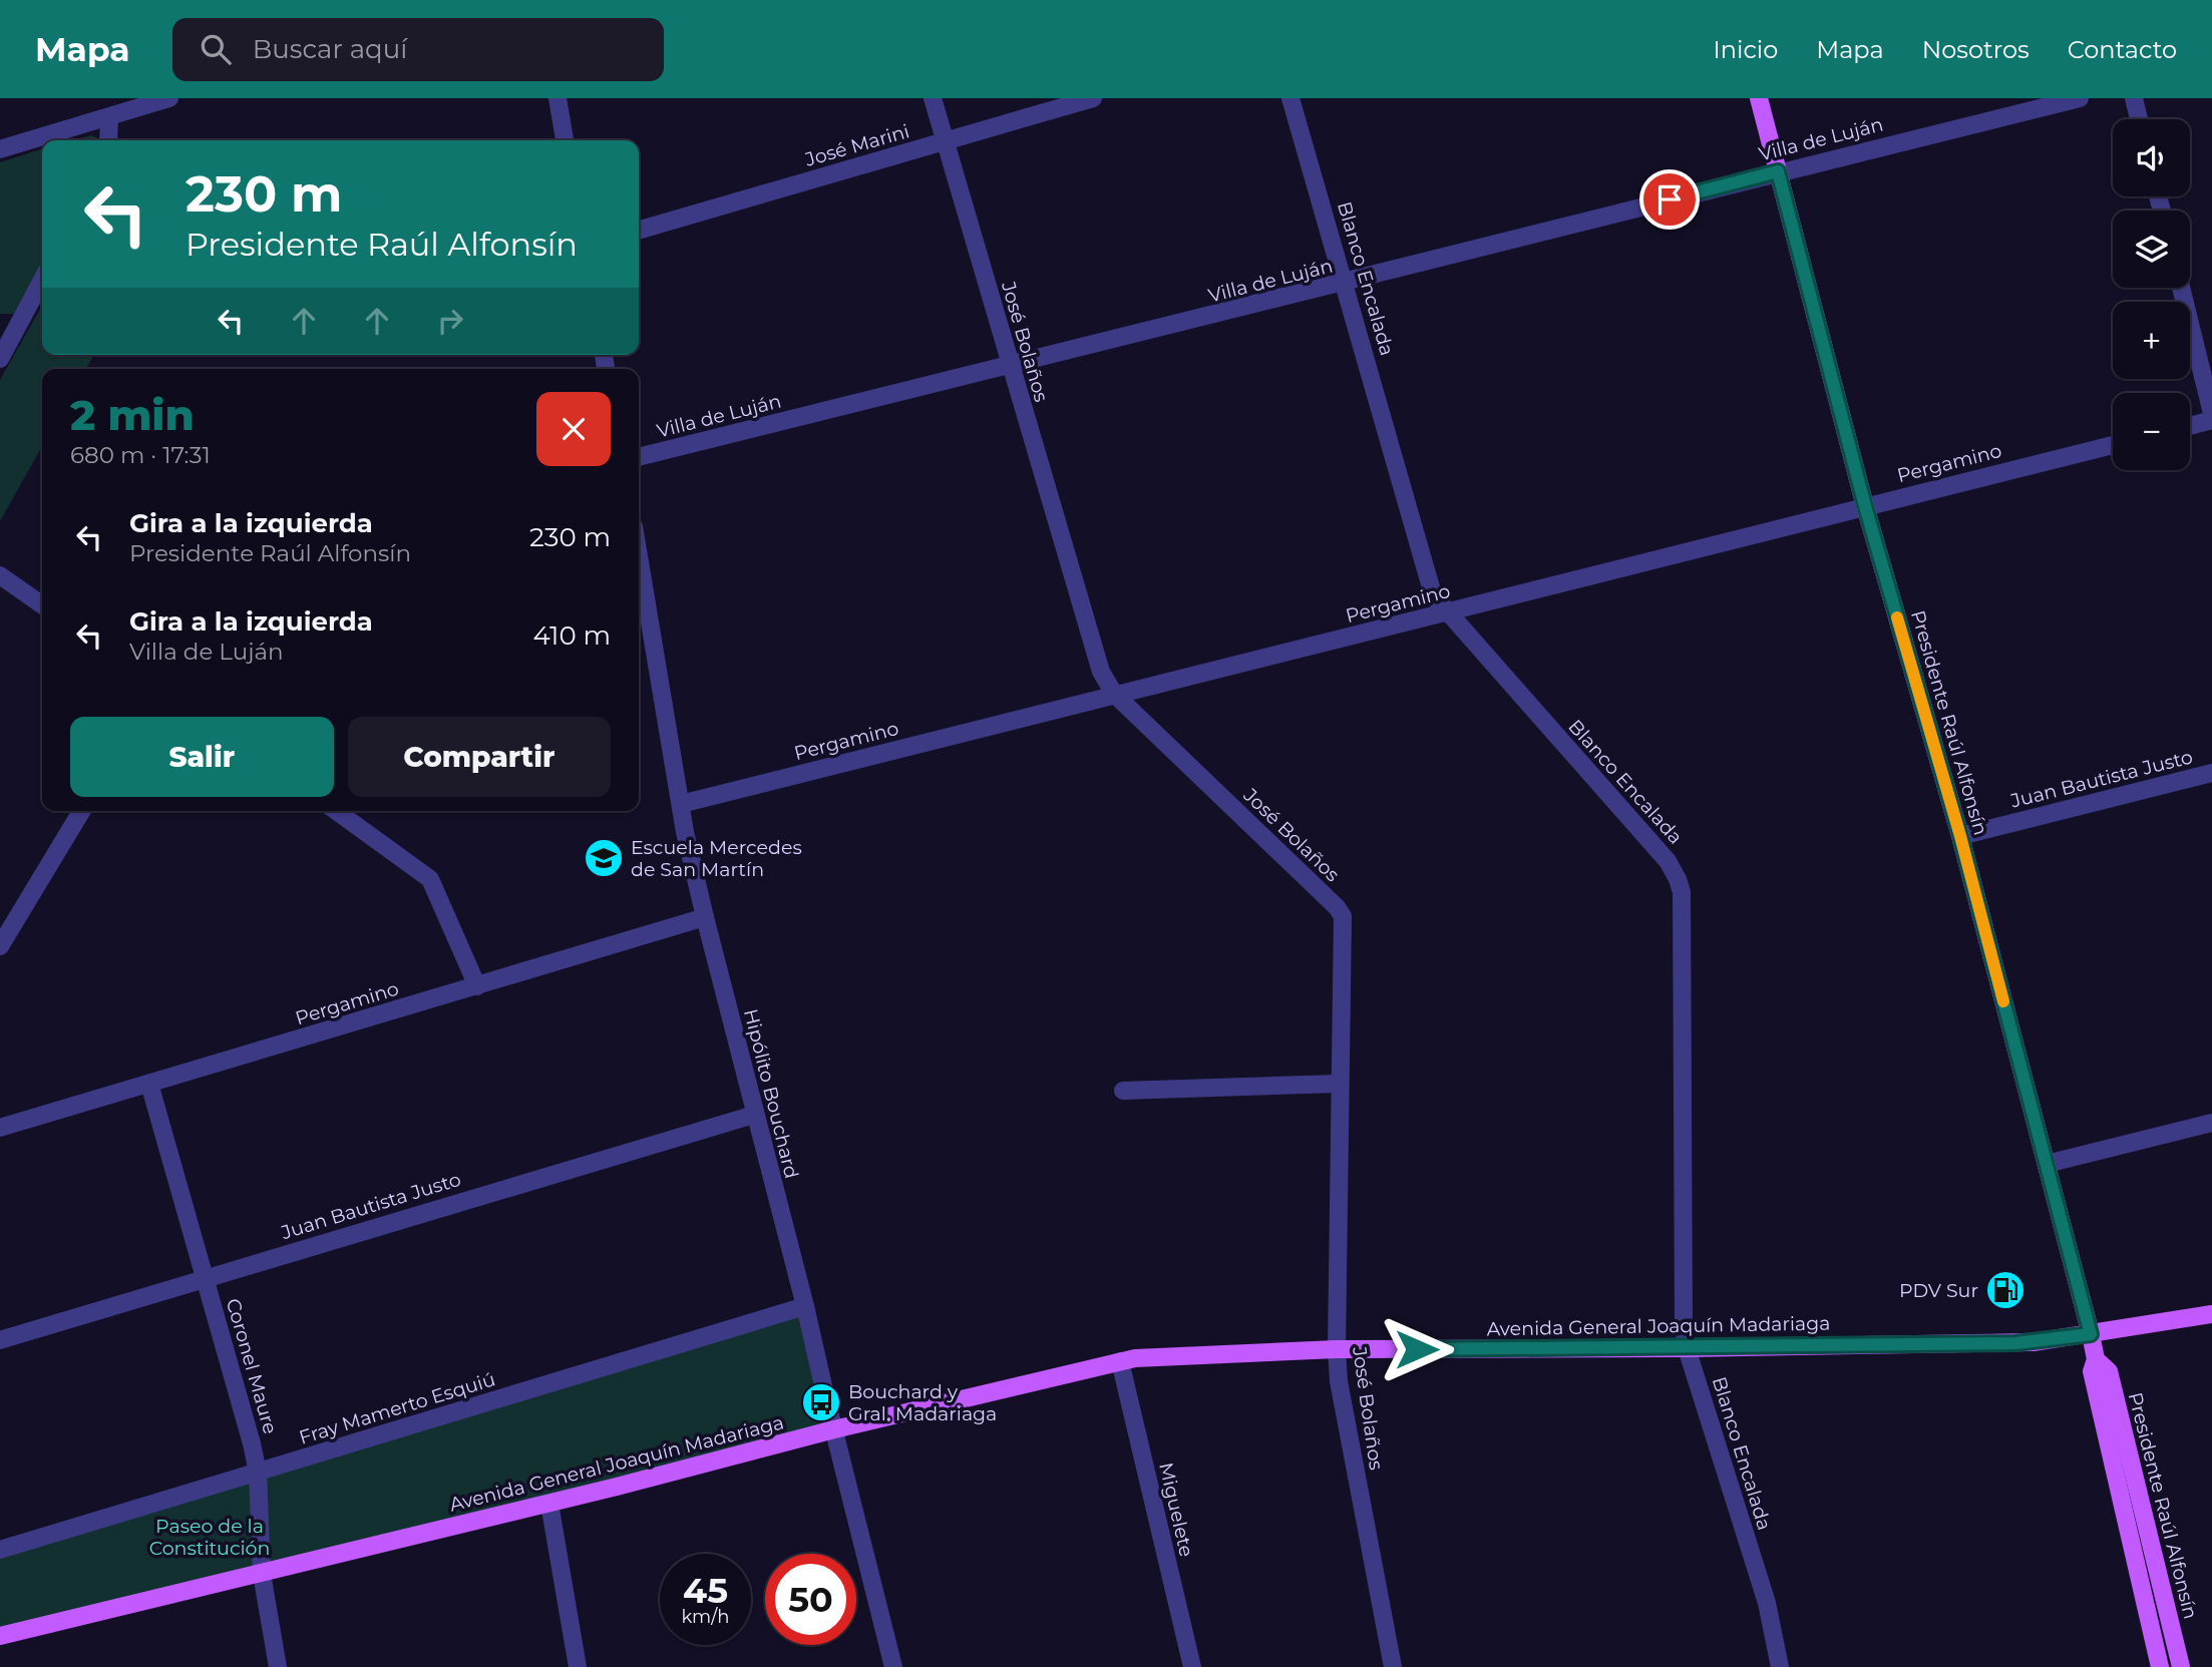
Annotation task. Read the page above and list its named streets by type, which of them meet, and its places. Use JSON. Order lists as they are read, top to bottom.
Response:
{
  "streets": {
    "main road": ["Presidente Raúl Alfonsín", "Avenida General Joaquín Madariaga"],
    "street": [
      "Villa de Luján",
      "José Marini",
      "Blanco Encalada",
      "José Bolaños",
      "Pergamino",
      "Juan Bautista Justo",
      "Hipólito Bouchard",
      "Coronel Maure",
      "Fray Mamerto Esquiú",
      "Miguelete"
    ]
  },
  "crossings": [
    ["Villa de Luján", "Blanco Encalada"],
    ["Villa de Luján", "José Bolaños"],
    ["Villa de Luján", "Presidente Raúl Alfonsín"],
    ["José Marini", "José Bolaños"],
    ["Blanco Encalada", "Pergamino"],
    ["Blanco Encalada", "Avenida General Joaquín Madariaga"],
    ["José Bolaños", "Pergamino"],
    ["José Bolaños", "Avenida General Joaquín Madariaga"],
    ["Pergamino", "Presidente Raúl Alfonsín"],
    ["Pergamino", "Hipólito Bouchard"],
    ["Pergamino", "Coronel Maure"],
    ["Presidente Raúl Alfonsín", "Juan Bautista Justo"],
    ["Presidente Raúl Alfonsín", "Avenida General Joaquín Madariaga"],
    ["Juan Bautista Justo", "Hipólito Bouchard"],
    ["Juan Bautista Justo", "Coronel Maure"],
    ["Hipólito Bouchard", "Avenida General Joaquín Madariaga"],
    ["Hipólito Bouchard", "Fray Mamerto Esquiú"],
    ["Avenida General Joaquín Madariaga", "Coronel Maure"],
    ["Avenida General Joaquín Madariaga", "Miguelete"],
    ["Coronel Maure", "Fray Mamerto Esquiú"]
  ],
  "parks": ["Paseo de la Constitución"],
  "places": {
    "school or university": ["Escuela Mercedes de San Martín"],
    "fuel station": ["PDV Sur"],
    "bus stop": ["Bouchard y Gral. Madariaga"]
  },
  "page": {
    "header": "Mapa",
    "search": "Buscar aquí",
    "nav": [
      "Inicio",
      "Mapa",
      "Nosotros",
      "Contacto"
    ],
    "map_buttons": ["+", "−"],
    "turn": ["230 m", "Presidente Raúl Alfonsín"],
    "heading": ["2 min", "680 m · 17:31"],
    "list": [
      {
        "name": "Gira a la izquierda",
        "note": "Presidente Raúl Alfonsín",
        "value": "230 m"
      },
      {
        "name": "Gira a la izquierda",
        "note": "Villa de Luján",
        "value": "410 m"
      }
    ],
    "buttons": ["Salir", "Compartir"],
    "speed": "45 km/h",
    "limit": "50"
  }
}
